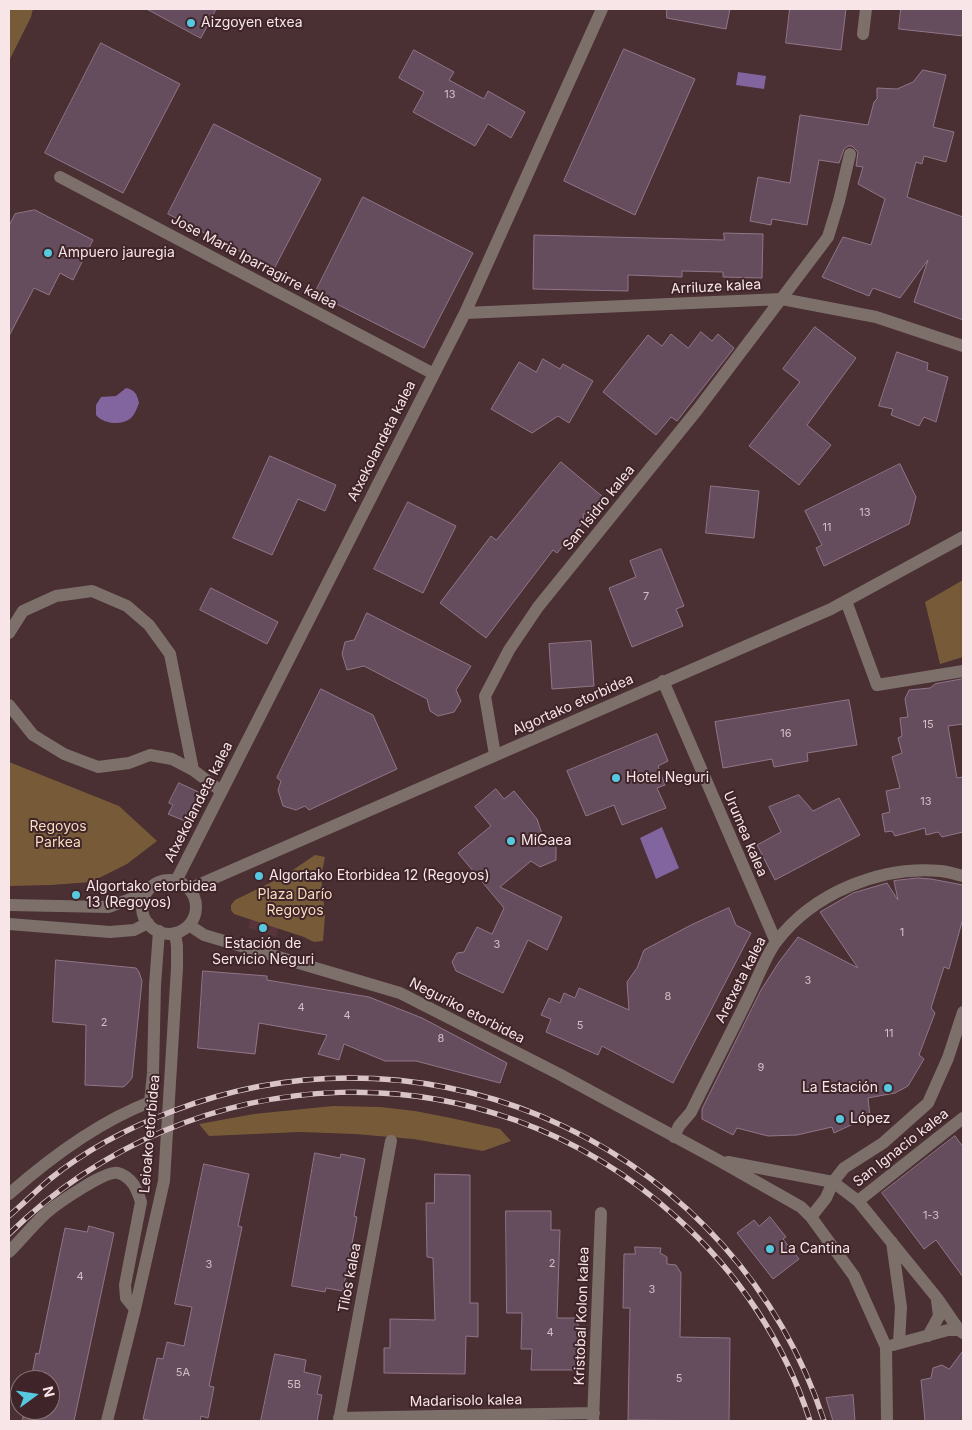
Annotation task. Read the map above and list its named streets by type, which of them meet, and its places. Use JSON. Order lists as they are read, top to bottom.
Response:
{
  "streets": {
    "street": [
      "Jose Maria Iparragirre kalea",
      "Arriluze kalea",
      "Atxekolandeta kalea",
      "San Isidro kalea",
      "Algortako etorbidea",
      "Urumea kalea",
      "Aretxeta kalea",
      "Neguriko etorbidea",
      "Leioako etorbidea",
      "San Ignacio kalea",
      "Tilos kalea",
      "Kristobal Kolon kalea",
      "Madarisolo kalea"
    ]
  },
  "crossings": [
    ["Jose Maria Iparragirre kalea", "Atxekolandeta kalea"],
    ["Arriluze kalea", "Atxekolandeta kalea"],
    ["Arriluze kalea", "San Isidro kalea"],
    ["Atxekolandeta kalea", "Algortako etorbidea"],
    ["Atxekolandeta kalea", "Neguriko etorbidea"],
    ["Atxekolandeta kalea", "Leioako etorbidea"],
    ["San Isidro kalea", "Algortako etorbidea"],
    ["Algortako etorbidea", "Urumea kalea"],
    ["Algortako etorbidea", "Neguriko etorbidea"],
    ["Algortako etorbidea", "Leioako etorbidea"],
    ["Urumea kalea", "Aretxeta kalea"],
    ["Aretxeta kalea", "Neguriko etorbidea"],
    ["Neguriko etorbidea", "Leioako etorbidea"],
    ["Neguriko etorbidea", "San Ignacio kalea"],
    ["Tilos kalea", "Madarisolo kalea"],
    ["Kristobal Kolon kalea", "Madarisolo kalea"]
  ],
  "parks": ["Regoyos Parkea", "Plaza Darío Regoyos"],
  "places": [
    "Aizgoyen etxea",
    "Ampuero jauregia",
    "Hotel Neguri",
    "MiGaea",
    "Algortako Etorbidea 12 (Regoyos)",
    "Algortako etorbidea 13 (Regoyos)",
    "Estación de Servicio Neguri",
    "La Estación",
    "López",
    "La Cantina"
  ],
  "house_numbers": [
    "13",
    "13",
    "11",
    "7",
    "15",
    "16",
    "13",
    "1",
    "3",
    "3",
    "8",
    "4",
    "4",
    "2",
    "5",
    "11",
    "8",
    "9",
    "1-3",
    "2",
    "3",
    "4",
    "3",
    "4",
    "5A",
    "5",
    "5B"
  ],
  "north": "right"
}
